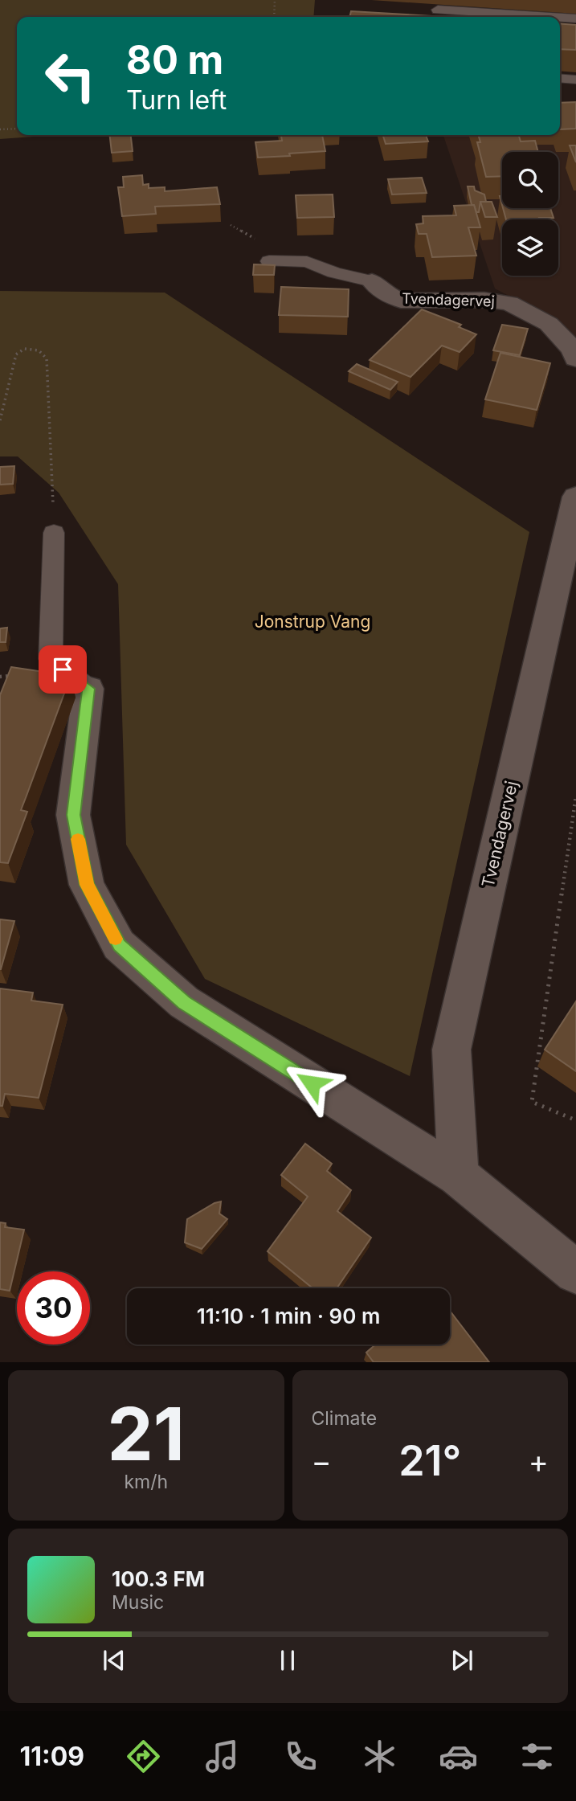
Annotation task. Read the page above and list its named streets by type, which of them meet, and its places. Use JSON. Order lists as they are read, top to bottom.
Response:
{
  "streets": {
    "street": ["Tvendagervej"]
  },
  "parks": ["Jonstrup Vang"],
  "page": {
    "turn": ["80 m", "Turn left"],
    "limit": "30",
    "trip": "11:10 · 1 min · 90 m",
    "tile": [
      ["21", "km/h"],
      "Climate"
    ],
    "heat": ["−", "21°", "+"],
    "song": ["100.3 FM", "Music"],
    "tabs": "11:09"
  }
}
